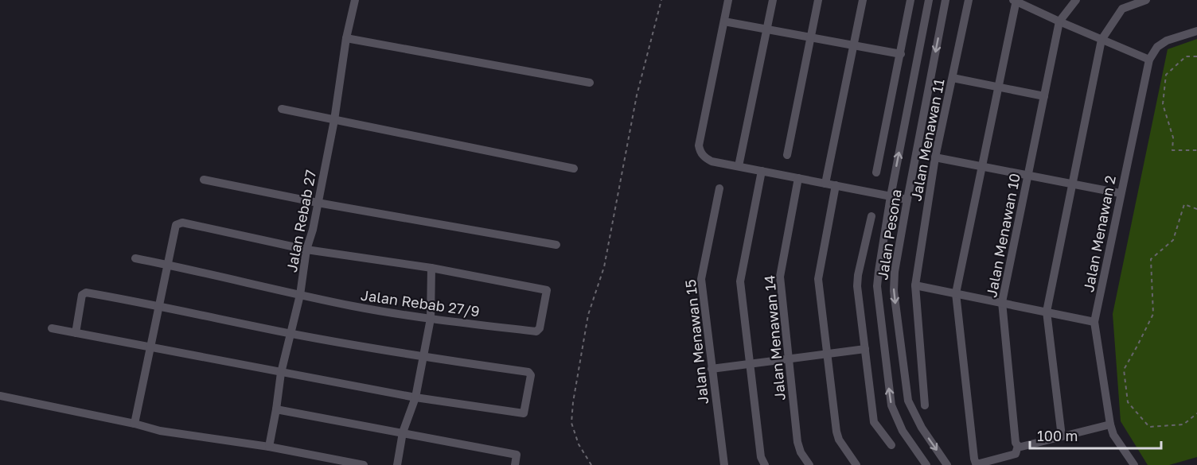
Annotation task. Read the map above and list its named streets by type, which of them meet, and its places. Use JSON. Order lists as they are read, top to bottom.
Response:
{
  "streets": {
    "street": [
      "Jalan Menawan 11",
      "Jalan Rebab 27",
      "Jalan Menawan 2",
      "Jalan Pesona",
      "Jalan Menawan 10",
      "Jalan Rebab 27/9",
      "Jalan Menawan 14",
      "Jalan Menawan 15"
    ]
  },
  "crossings": [
    ["Jalan Rebab 27", "Jalan Rebab 27/9"]
  ],
  "scale_bar": "100 m"
}
